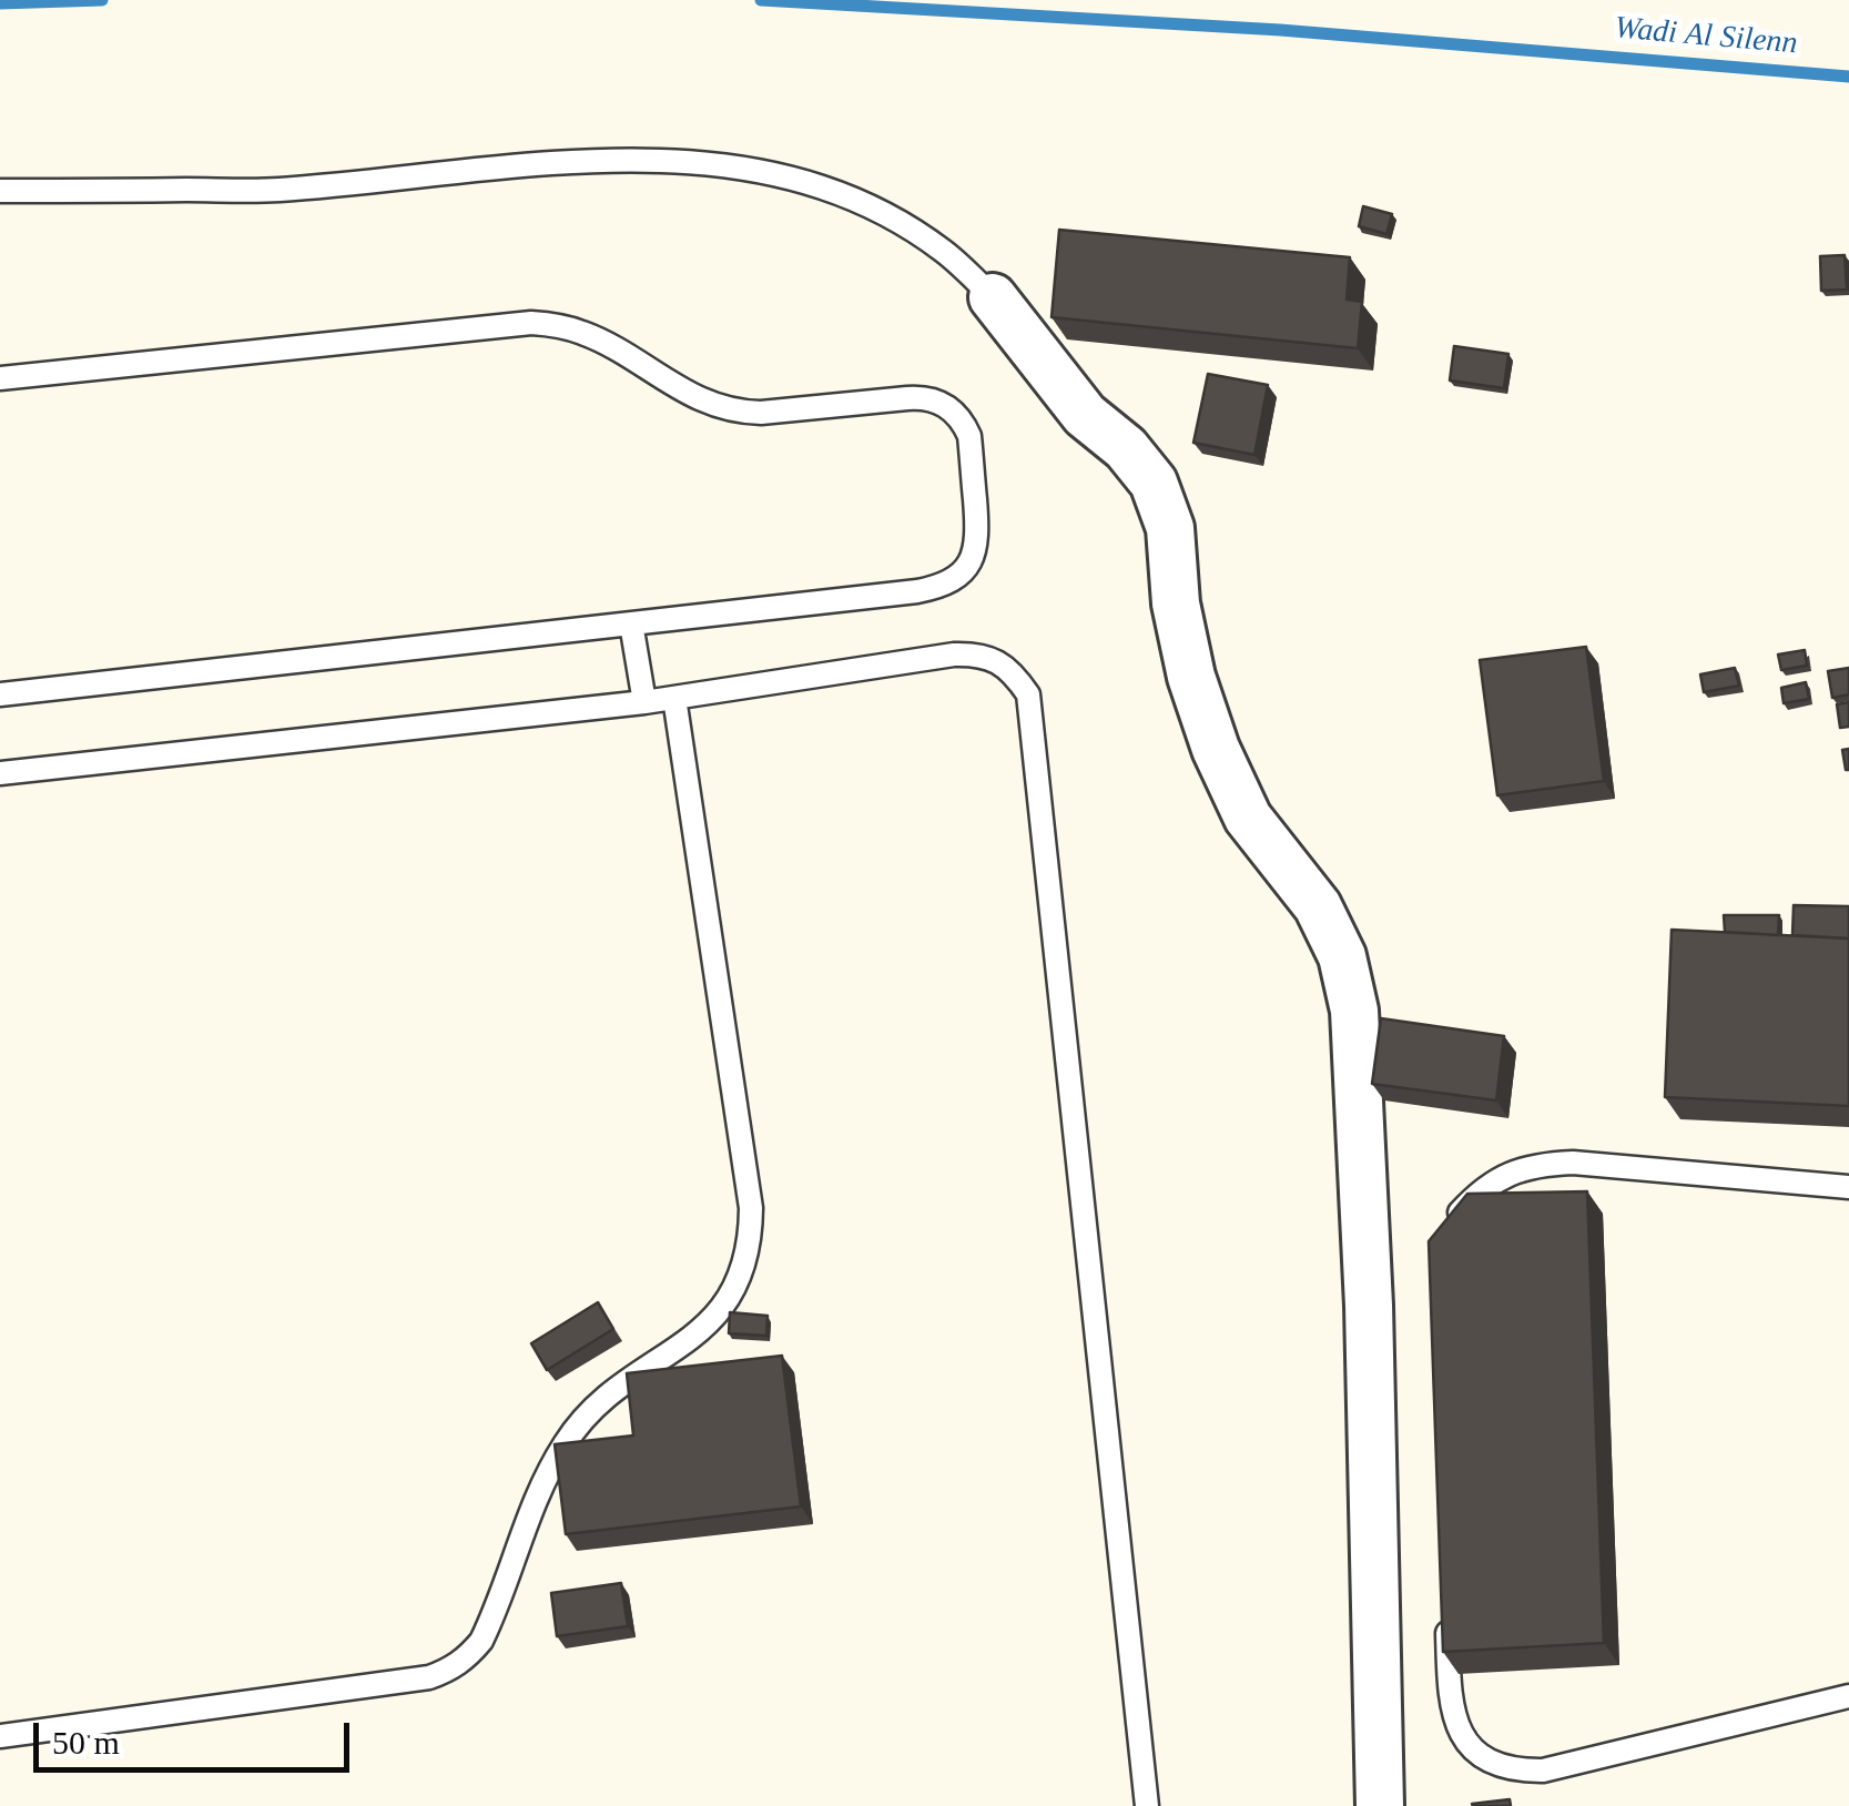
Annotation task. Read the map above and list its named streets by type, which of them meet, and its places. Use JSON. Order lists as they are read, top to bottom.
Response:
{
  "water": ["Wadi Al Silenn"],
  "scale_bar": "50 m"
}
